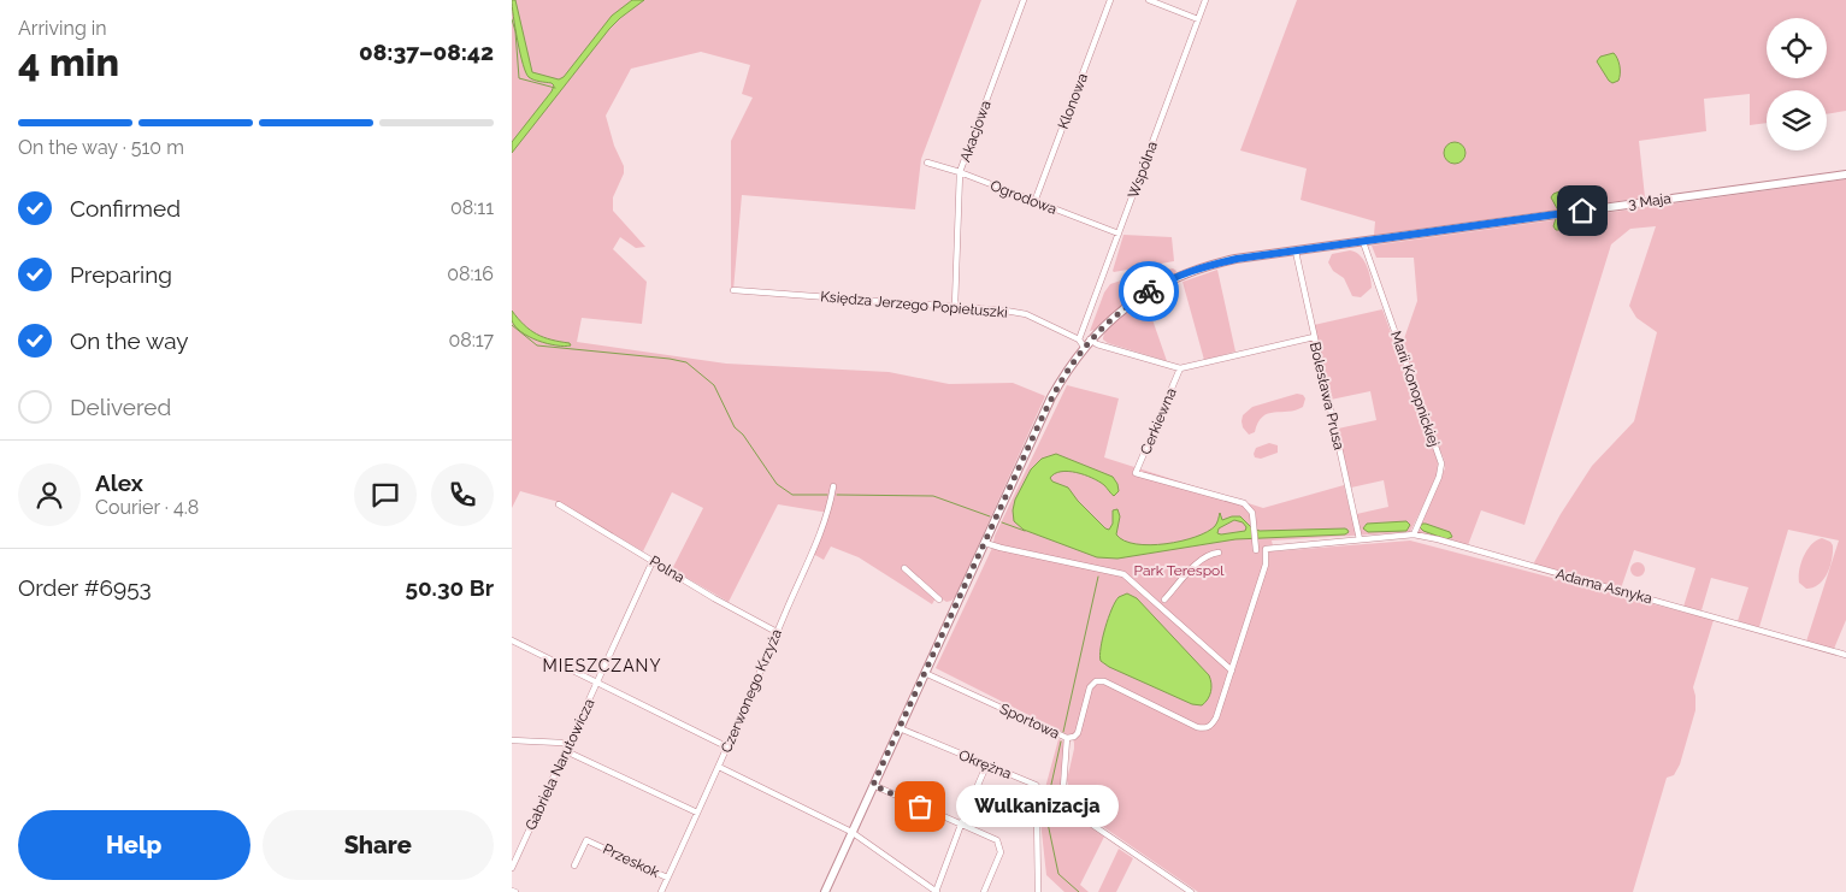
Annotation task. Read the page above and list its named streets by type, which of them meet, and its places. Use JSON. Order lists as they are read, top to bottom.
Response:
{
  "streets": {
    "street": [
      "Klonowa",
      "Akacjowa",
      "Wspólna",
      "Ogrodowa",
      "3 Maja",
      "Księdza Jerzego Popiełuszki",
      "Marii Konopnickiej",
      "Bolesława Prusa",
      "Cerkiewna",
      "Polna",
      "Adama Asnyka",
      "Czerwonego Krzyża",
      "Sportowa",
      "Gabriela Narutowicza",
      "Okrężna",
      "Przeskok"
    ]
  },
  "crossings": [
    ["Klonowa", "Ogrodowa"],
    ["Akacjowa", "Ogrodowa"],
    ["Akacjowa", "Księdza Jerzego Popiełuszki"],
    ["Wspólna", "Ogrodowa"],
    ["Wspólna", "3 Maja"],
    ["Wspólna", "Księdza Jerzego Popiełuszki"],
    ["3 Maja", "Księdza Jerzego Popiełuszki"],
    ["3 Maja", "Marii Konopnickiej"],
    ["3 Maja", "Bolesława Prusa"],
    ["3 Maja", "Sportowa"],
    ["3 Maja", "Okrężna"],
    ["Księdza Jerzego Popiełuszki", "Bolesława Prusa"],
    ["Księdza Jerzego Popiełuszki", "Cerkiewna"],
    ["Marii Konopnickiej", "Adama Asnyka"],
    ["Bolesława Prusa", "Adama Asnyka"],
    ["Polna", "Czerwonego Krzyża"],
    ["Polna", "Gabriela Narutowicza"],
    ["Czerwonego Krzyża", "Przeskok"]
  ],
  "districts": ["MIESZCZANY"],
  "parks": ["Park Terespol"],
  "places": ["Wulkanizacja"],
  "page": {
    "heading": ["4 min", "Arriving in", "08:37–08:42"],
    "panel": [
      "Alex",
      "Courier · 4.8",
      "Order #6953",
      "50.30 Br"
    ],
    "bar": "On the way · 510 m",
    "list": [
      ["Confirmed", "08:11"],
      ["Preparing", "08:16"],
      ["On the way", "08:17"],
      "Delivered"
    ],
    "bubble": "Wulkanizacja",
    "buttons": ["Help", "Share"]
  }
}
